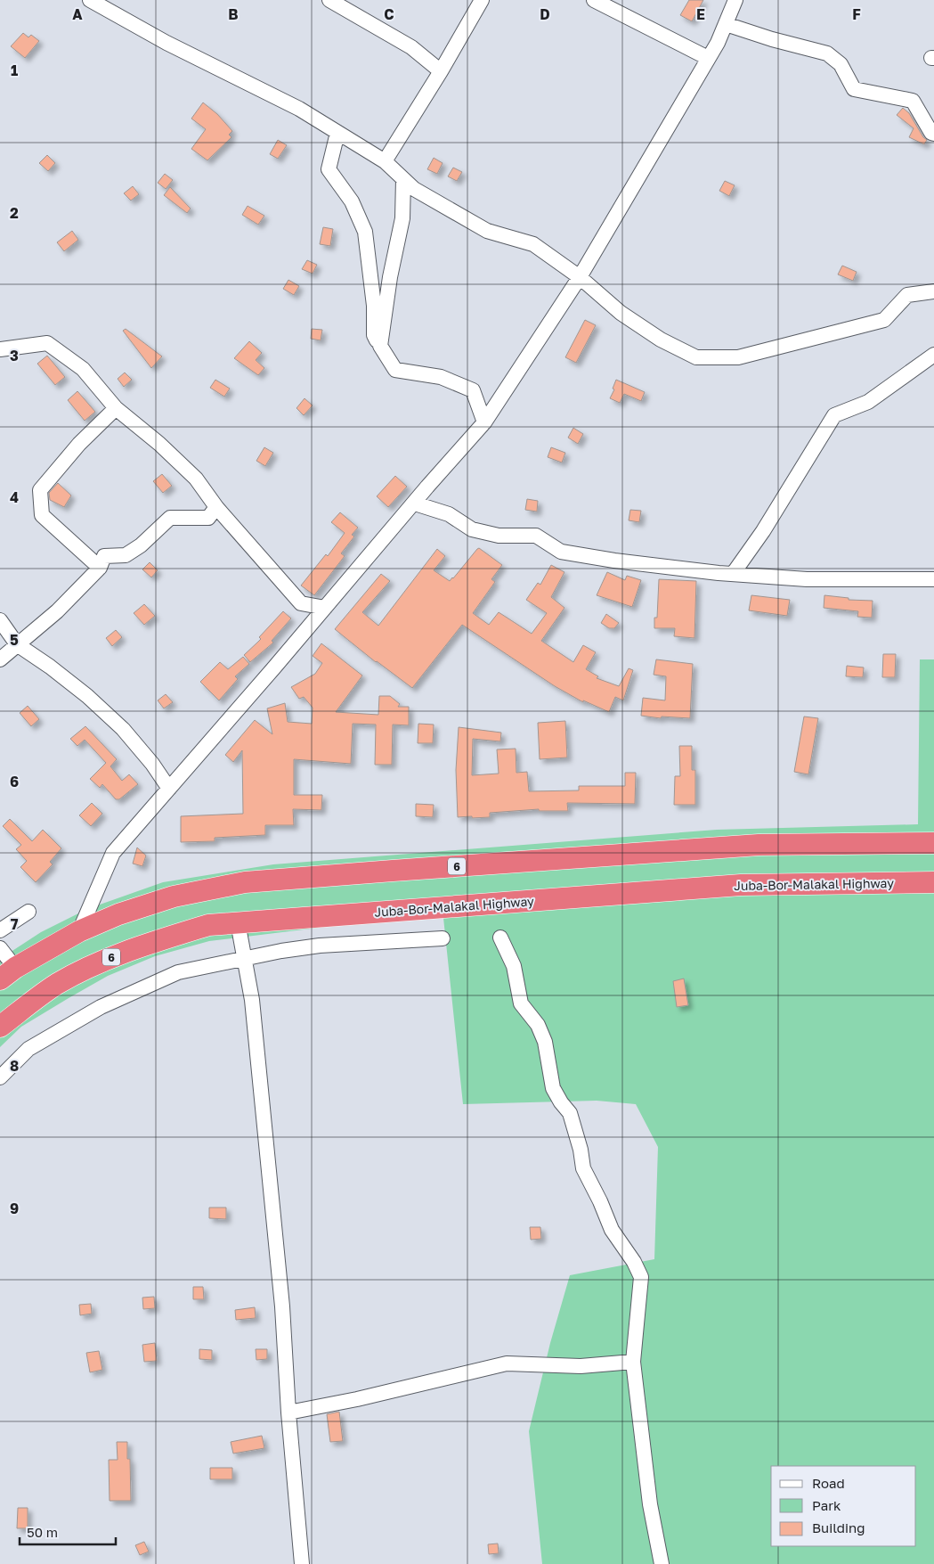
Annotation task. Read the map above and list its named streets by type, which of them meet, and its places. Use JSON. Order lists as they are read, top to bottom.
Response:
{
  "streets": {
    "highway": ["6", "Juba-Bor-Malakal Highway"]
  },
  "legend": ["Road", "Park", "Building"],
  "scale_bar": "50 m",
  "grid": {
    "columns": [
      "A",
      "B",
      "C",
      "D",
      "E",
      "F"
    ],
    "rows": [
      "1",
      "2",
      "3",
      "4",
      "5",
      "6",
      "7",
      "8",
      "9"
    ]
  }
}
